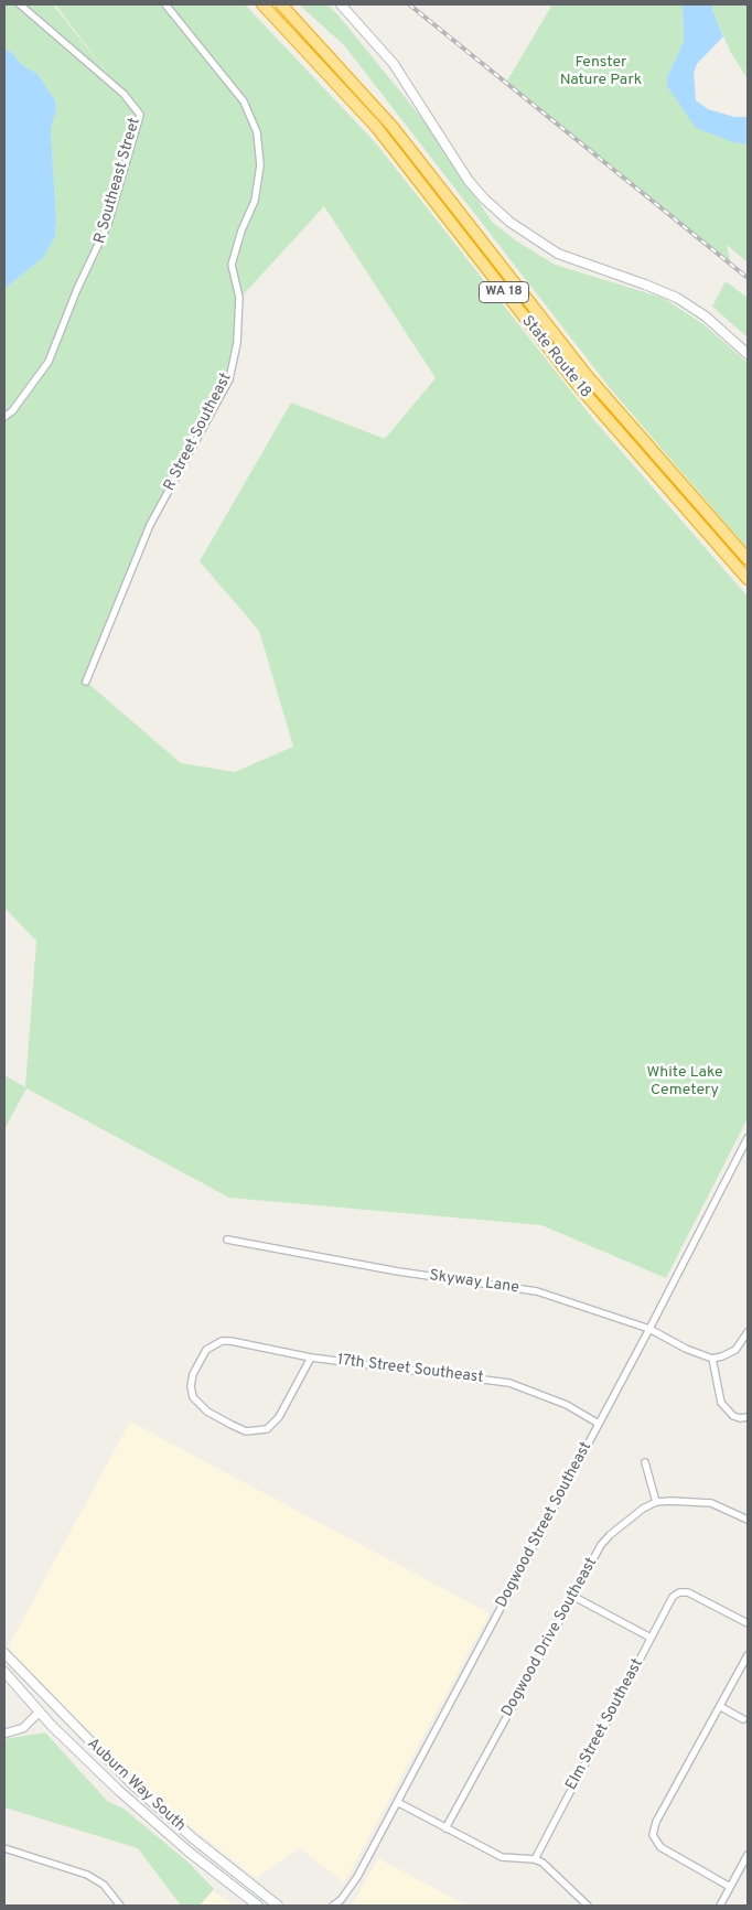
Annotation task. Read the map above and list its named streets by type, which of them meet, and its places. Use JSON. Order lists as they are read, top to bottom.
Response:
{
  "streets": {
    "highway": ["WA 18", "State Route 18"],
    "main road": ["Auburn Way South"],
    "street": [
      "R Southeast Street",
      "R Street Southeast",
      "Skyway Lane",
      "17th Street Southeast",
      "Dogwood Street Southeast",
      "Dogwood Drive Southeast",
      "Elm Street Southeast"
    ]
  },
  "crossings": [
    ["Skyway Lane", "Dogwood Street Southeast"],
    ["17th Street Southeast", "Dogwood Street Southeast"]
  ],
  "parks": ["Fenster Nature Park", "White Lake Cemetery"]
}
